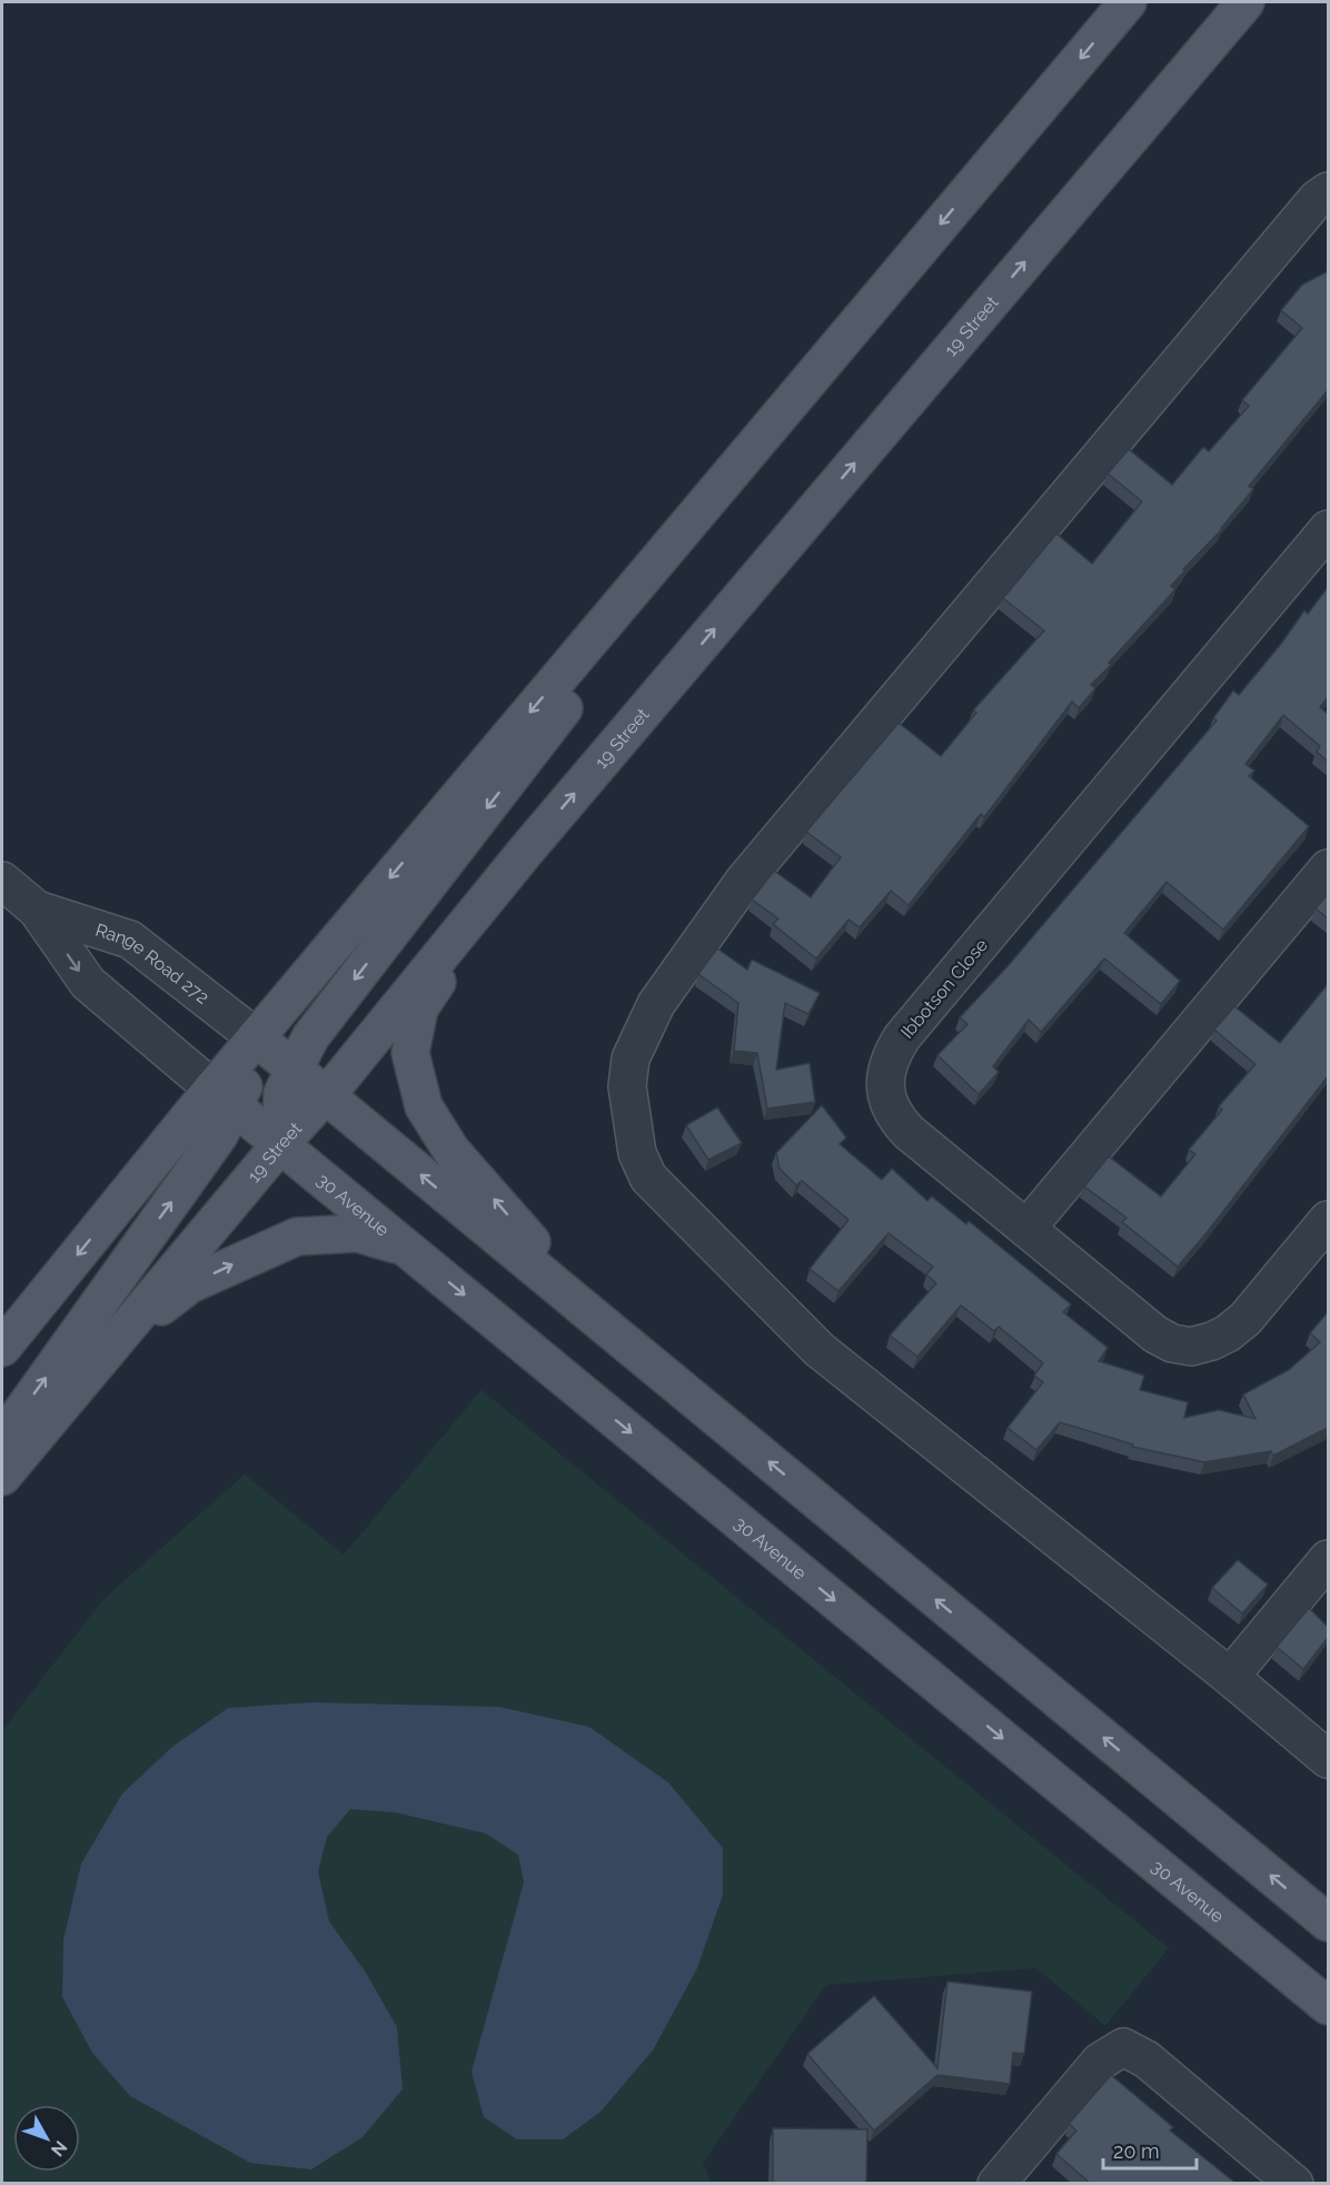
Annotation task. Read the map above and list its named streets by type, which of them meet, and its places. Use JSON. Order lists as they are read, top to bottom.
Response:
{
  "streets": {
    "main road": ["19 Street", "30 Avenue"],
    "street": ["Range Road 272", "Ibbotson Close"]
  },
  "crossings": [
    ["19 Street", "30 Avenue"],
    ["Range Road 272", "30 Avenue"]
  ],
  "scale_bar": "20 m",
  "north": "bottom right"
}
